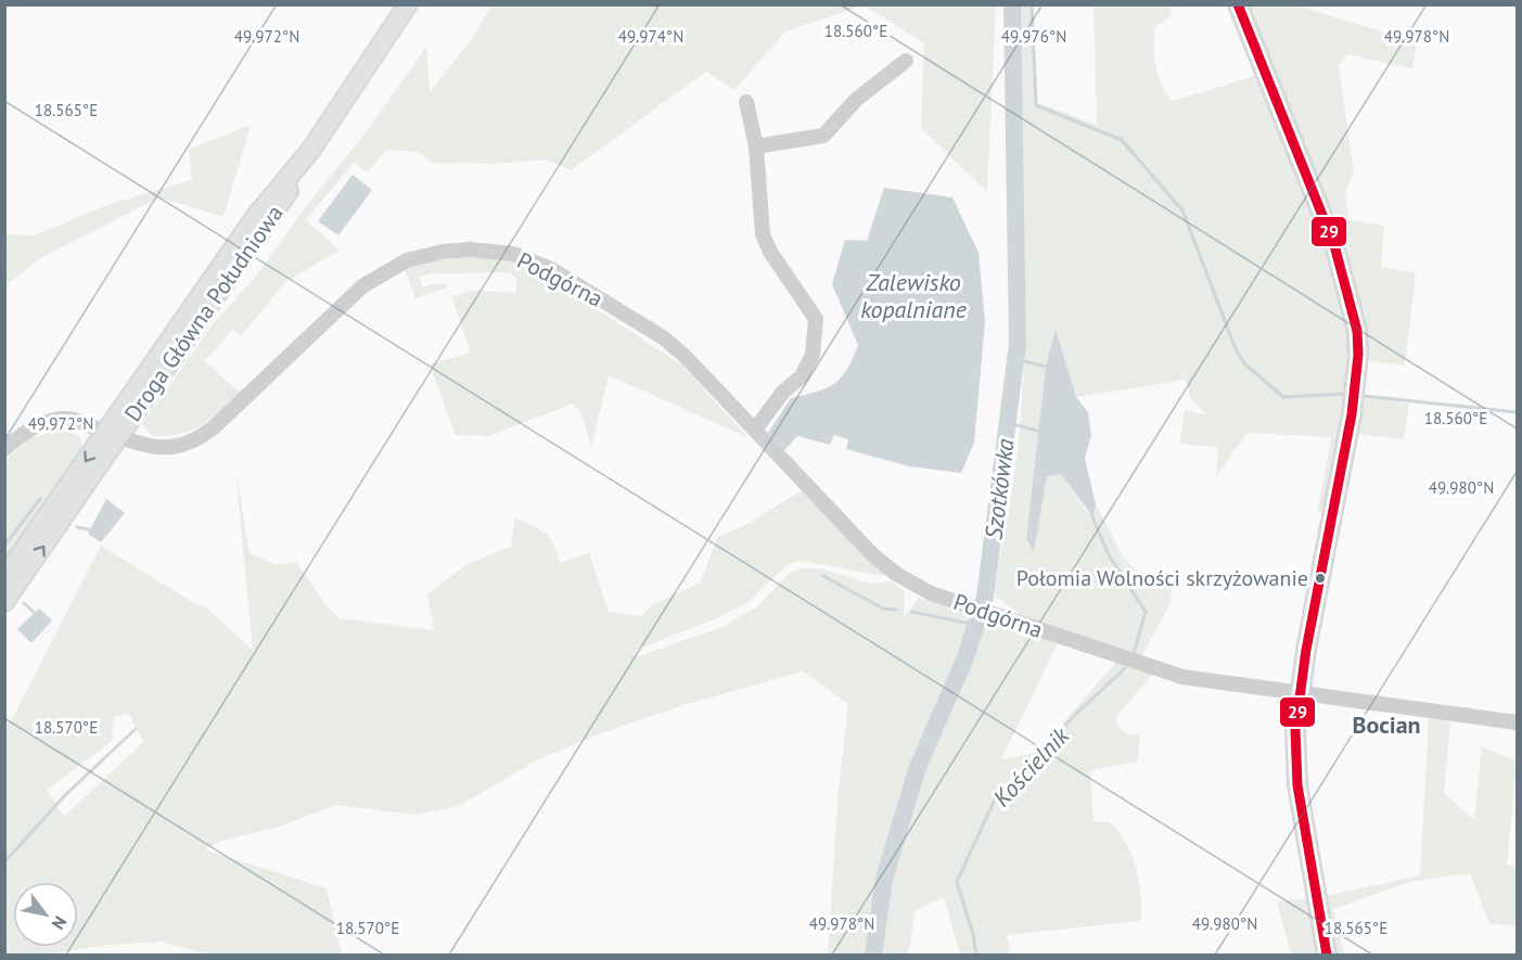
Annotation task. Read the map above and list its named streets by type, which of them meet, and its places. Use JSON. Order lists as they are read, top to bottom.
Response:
{
  "streets": {
    "main road": ["Droga Główna Południowa"],
    "street": ["Podgórna"]
  },
  "crossings": [
    ["Podgórna", "Droga Główna Południowa"]
  ],
  "districts": ["Bocian"],
  "water": ["Zalewisko kopalniane", "Szotkówka", "Kościelnik"],
  "places": ["Połomia Wolności skrzyżowanie"],
  "lines": ["transit line 29"],
  "north": "bottom right",
  "coordinates": [
    "18.560°E",
    "49.972°N",
    "49.974°N",
    "49.976°N",
    "49.978°N",
    "18.565°E",
    "49.980°N",
    "18.570°E"
  ]
}
